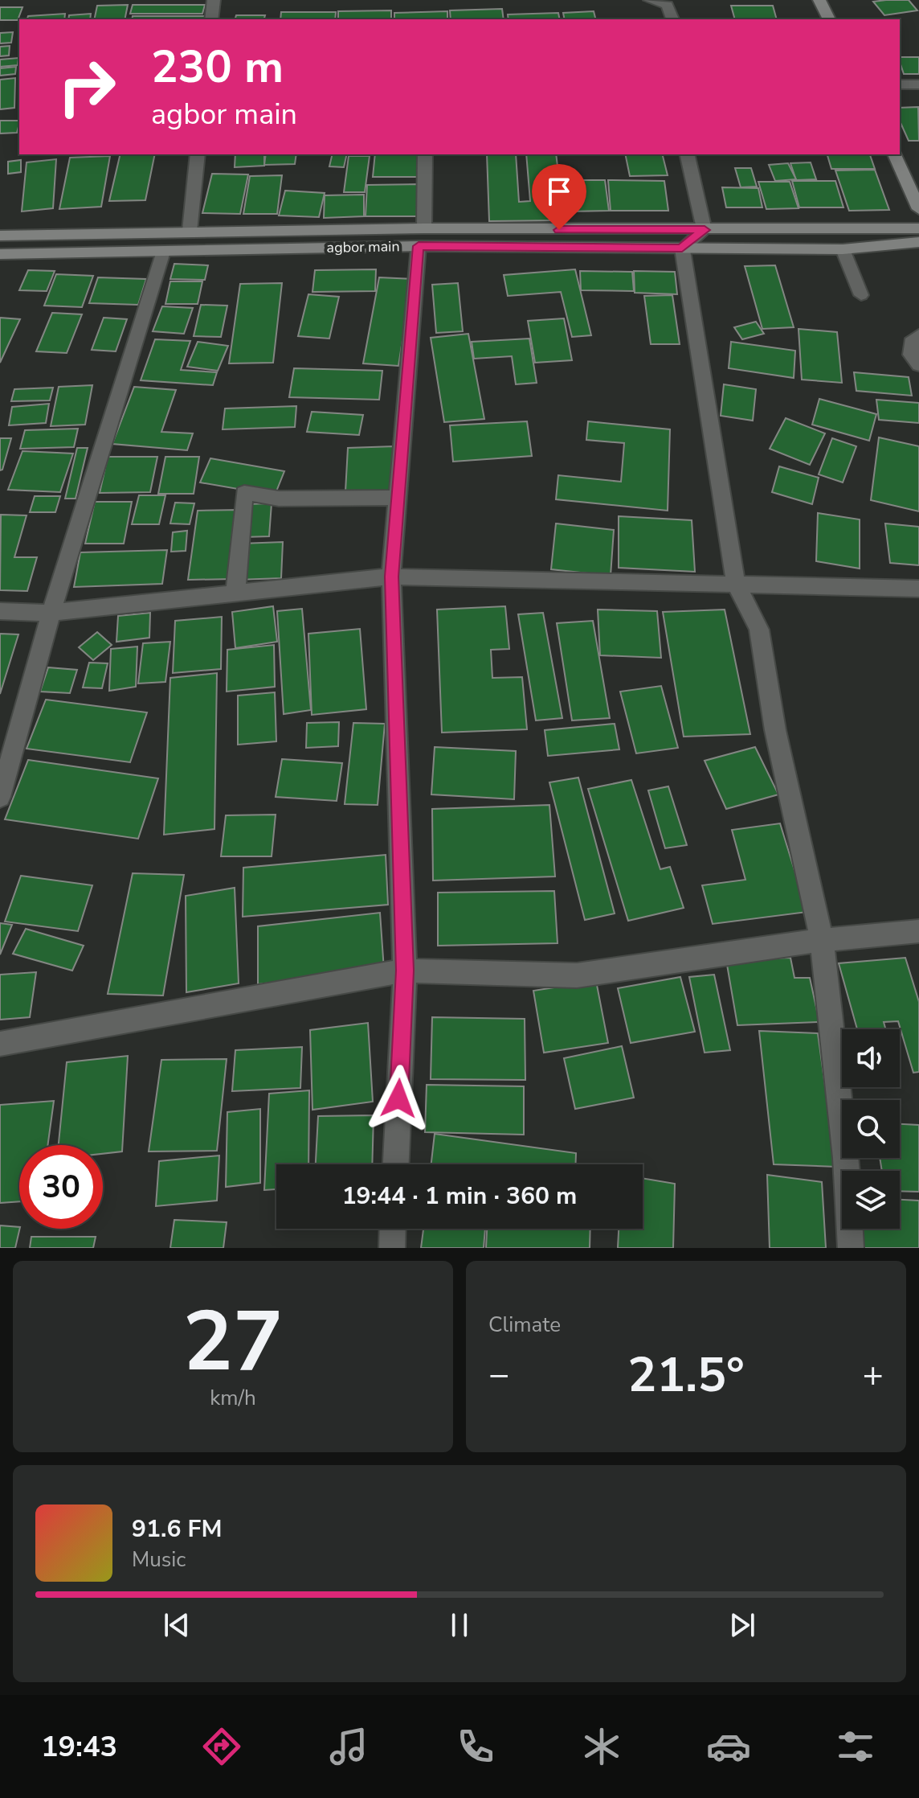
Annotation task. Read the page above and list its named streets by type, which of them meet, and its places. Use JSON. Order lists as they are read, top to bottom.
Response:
{
  "streets": {
    "main road": ["agbor main"]
  },
  "page": {
    "turn": ["230 m", "agbor main"],
    "limit": "30",
    "trip": "19:44 · 1 min · 360 m",
    "tile": [
      ["27", "km/h"],
      "Climate"
    ],
    "heat": ["−", "21.5°", "+"],
    "song": ["91.6 FM", "Music"],
    "tabs": "19:43"
  }
}
